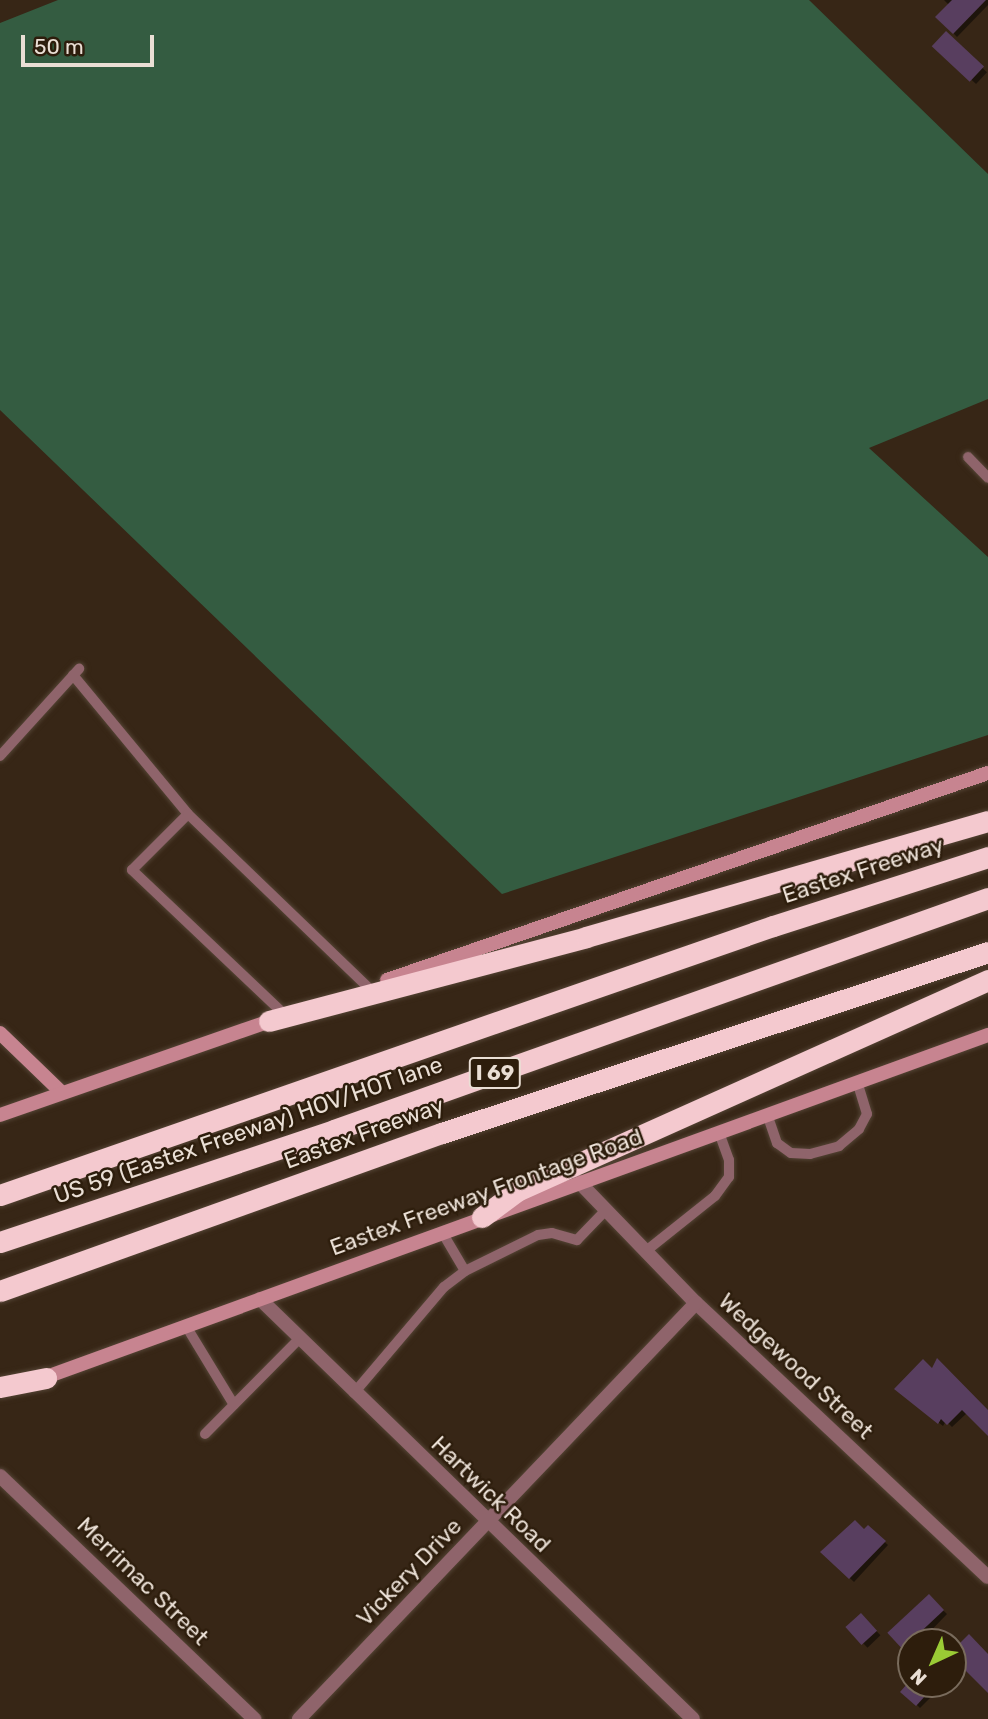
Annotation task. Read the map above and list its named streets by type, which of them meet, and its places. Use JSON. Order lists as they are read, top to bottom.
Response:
{
  "streets": {
    "highway": ["Eastex Freeway", "I 69", "US 59 (Eastex Freeway) HOV/HOT lane"],
    "main road": ["Eastex Freeway Frontage Road"],
    "street": [
      "Wedgewood Street",
      "Hartwick Road",
      "Vickery Drive",
      "Merrimac Street"
    ]
  },
  "crossings": [
    ["Eastex Freeway Frontage Road", "Wedgewood Street"],
    ["Eastex Freeway Frontage Road", "Hartwick Road"],
    ["Wedgewood Street", "Vickery Drive"],
    ["Hartwick Road", "Vickery Drive"]
  ],
  "scale_bar": "50 m",
  "north": "bottom left"
}
